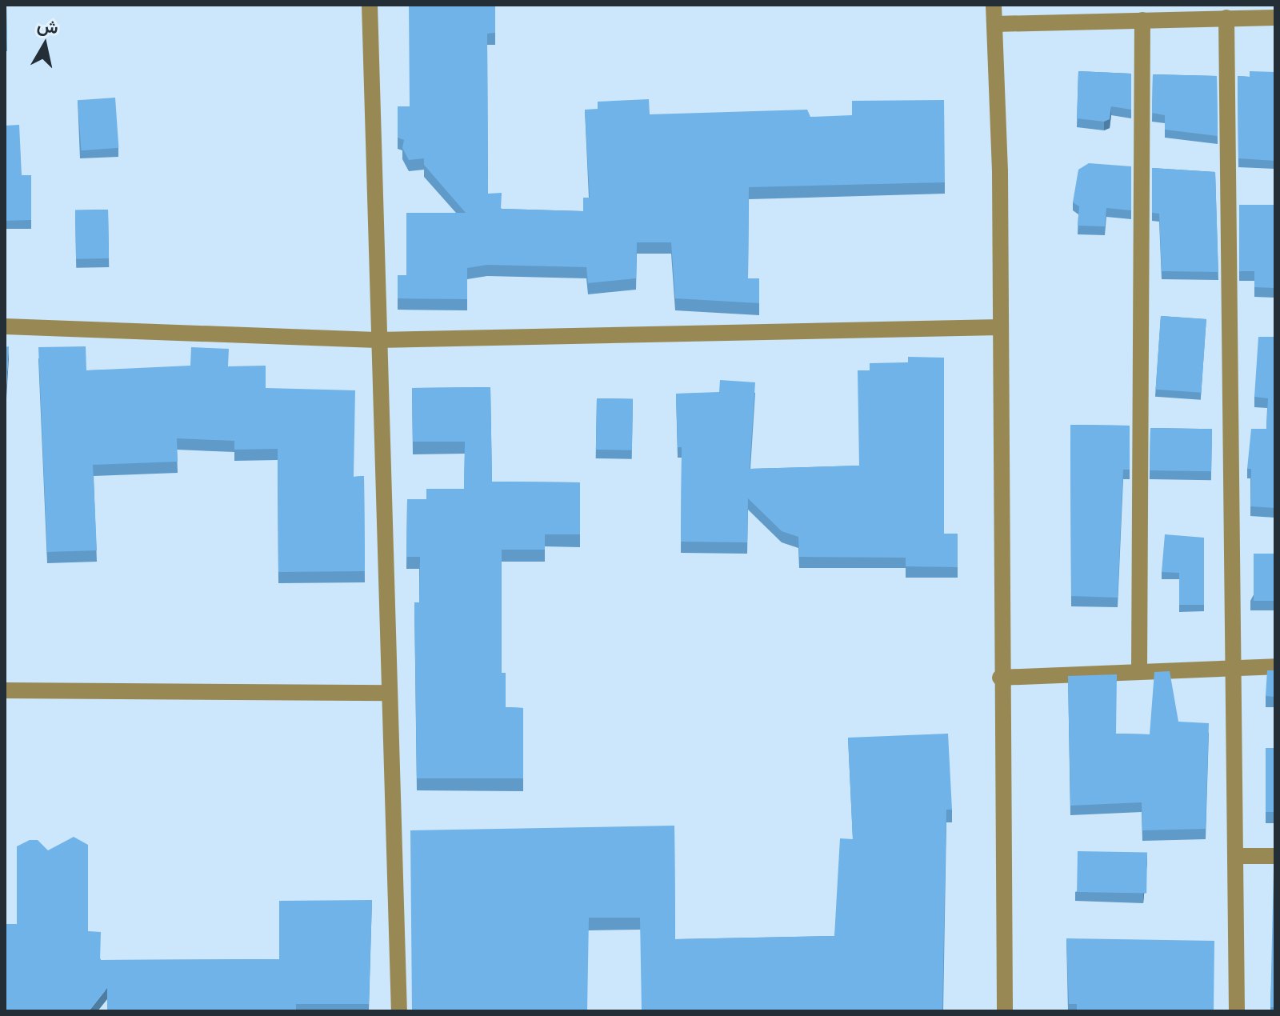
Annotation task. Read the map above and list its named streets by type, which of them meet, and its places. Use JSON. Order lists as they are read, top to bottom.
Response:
{
  "north": "top"
}
